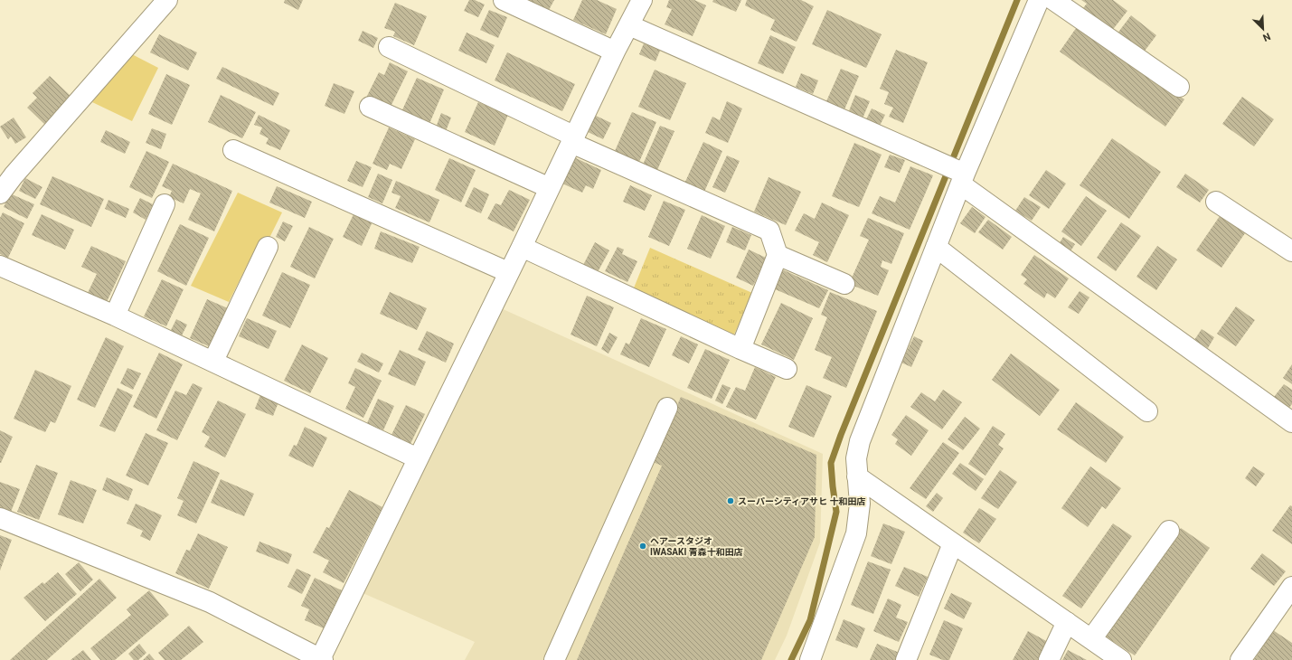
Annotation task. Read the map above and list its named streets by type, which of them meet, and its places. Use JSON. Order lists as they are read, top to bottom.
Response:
{
  "places": ["スーパーシティアサヒ 十和田店", "ヘアースタジオ IWASAKI 青森十和田店"],
  "north": "bottom right"
}
